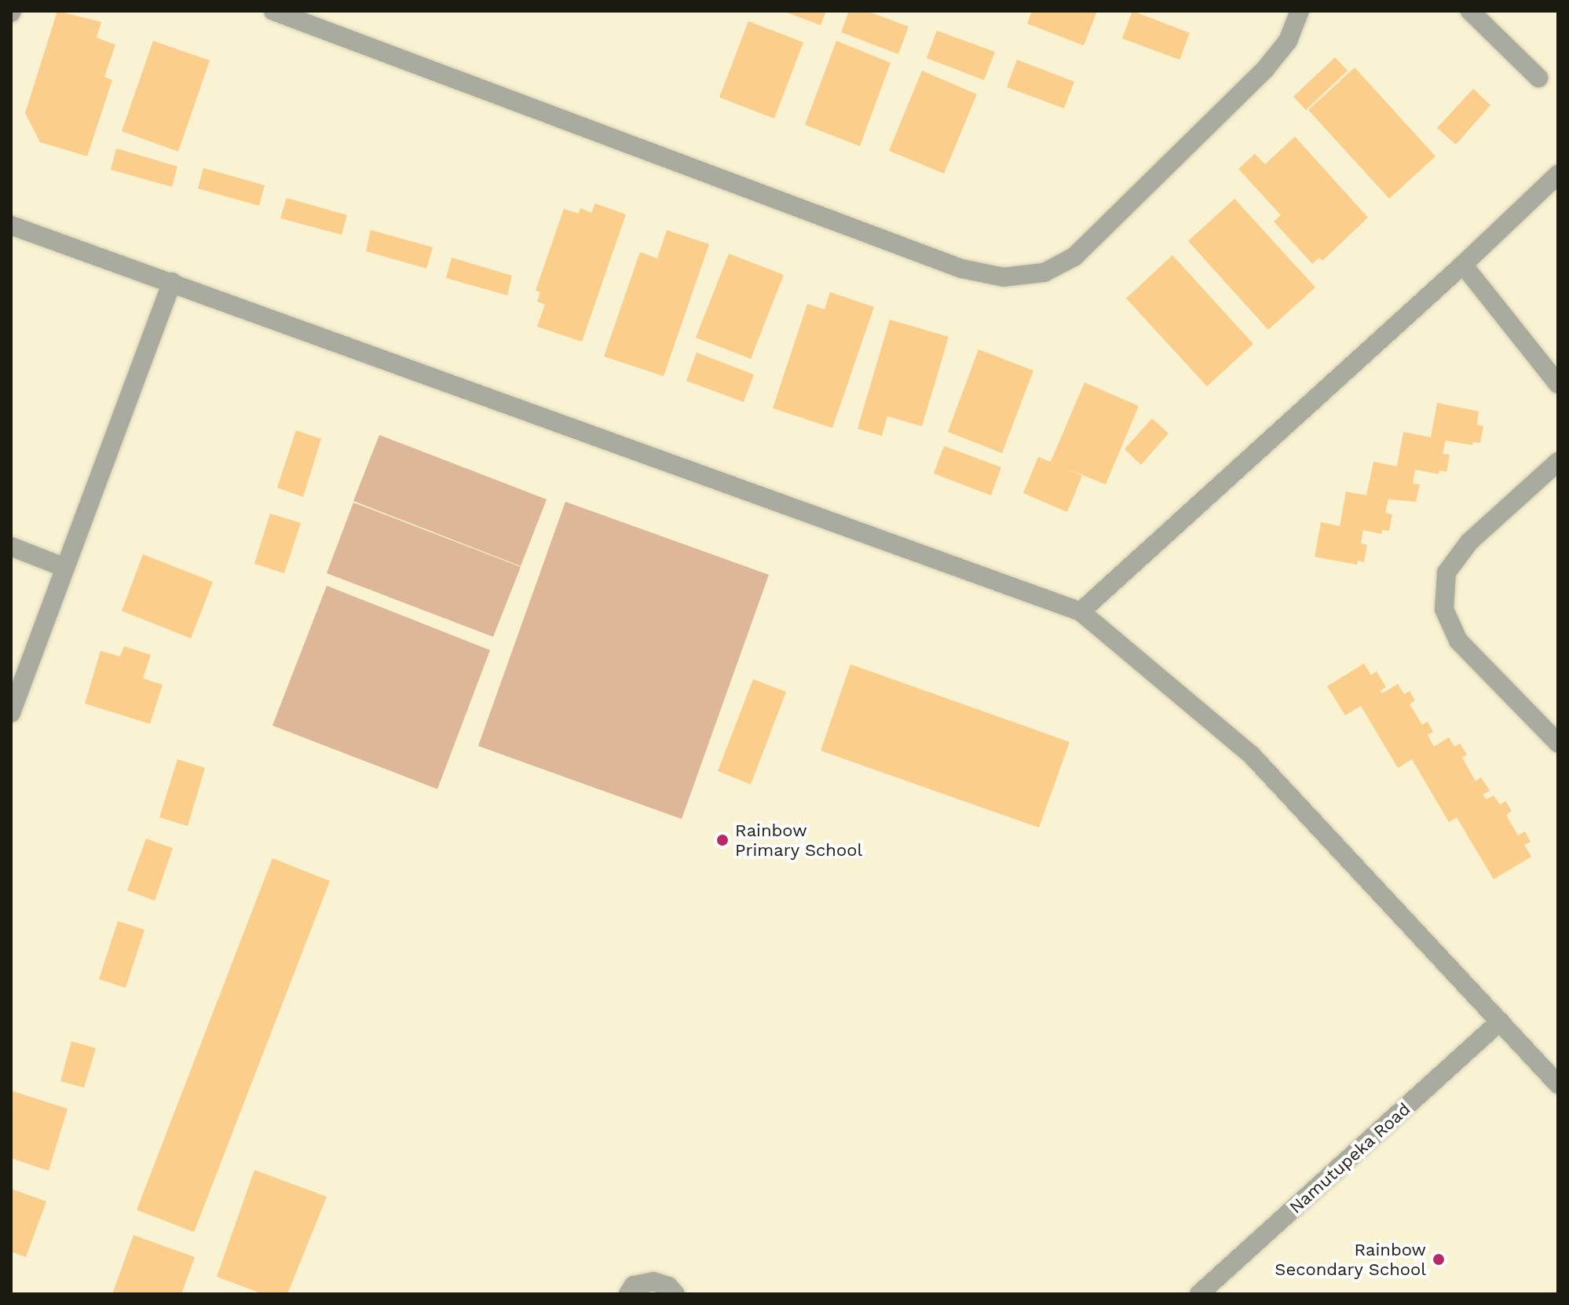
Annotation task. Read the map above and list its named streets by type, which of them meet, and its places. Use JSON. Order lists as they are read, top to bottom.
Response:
{
  "streets": {
    "street": ["Namutupeka Road"]
  },
  "places": ["Rainbow Primary School", "Rainbow Secondary School"]
}
